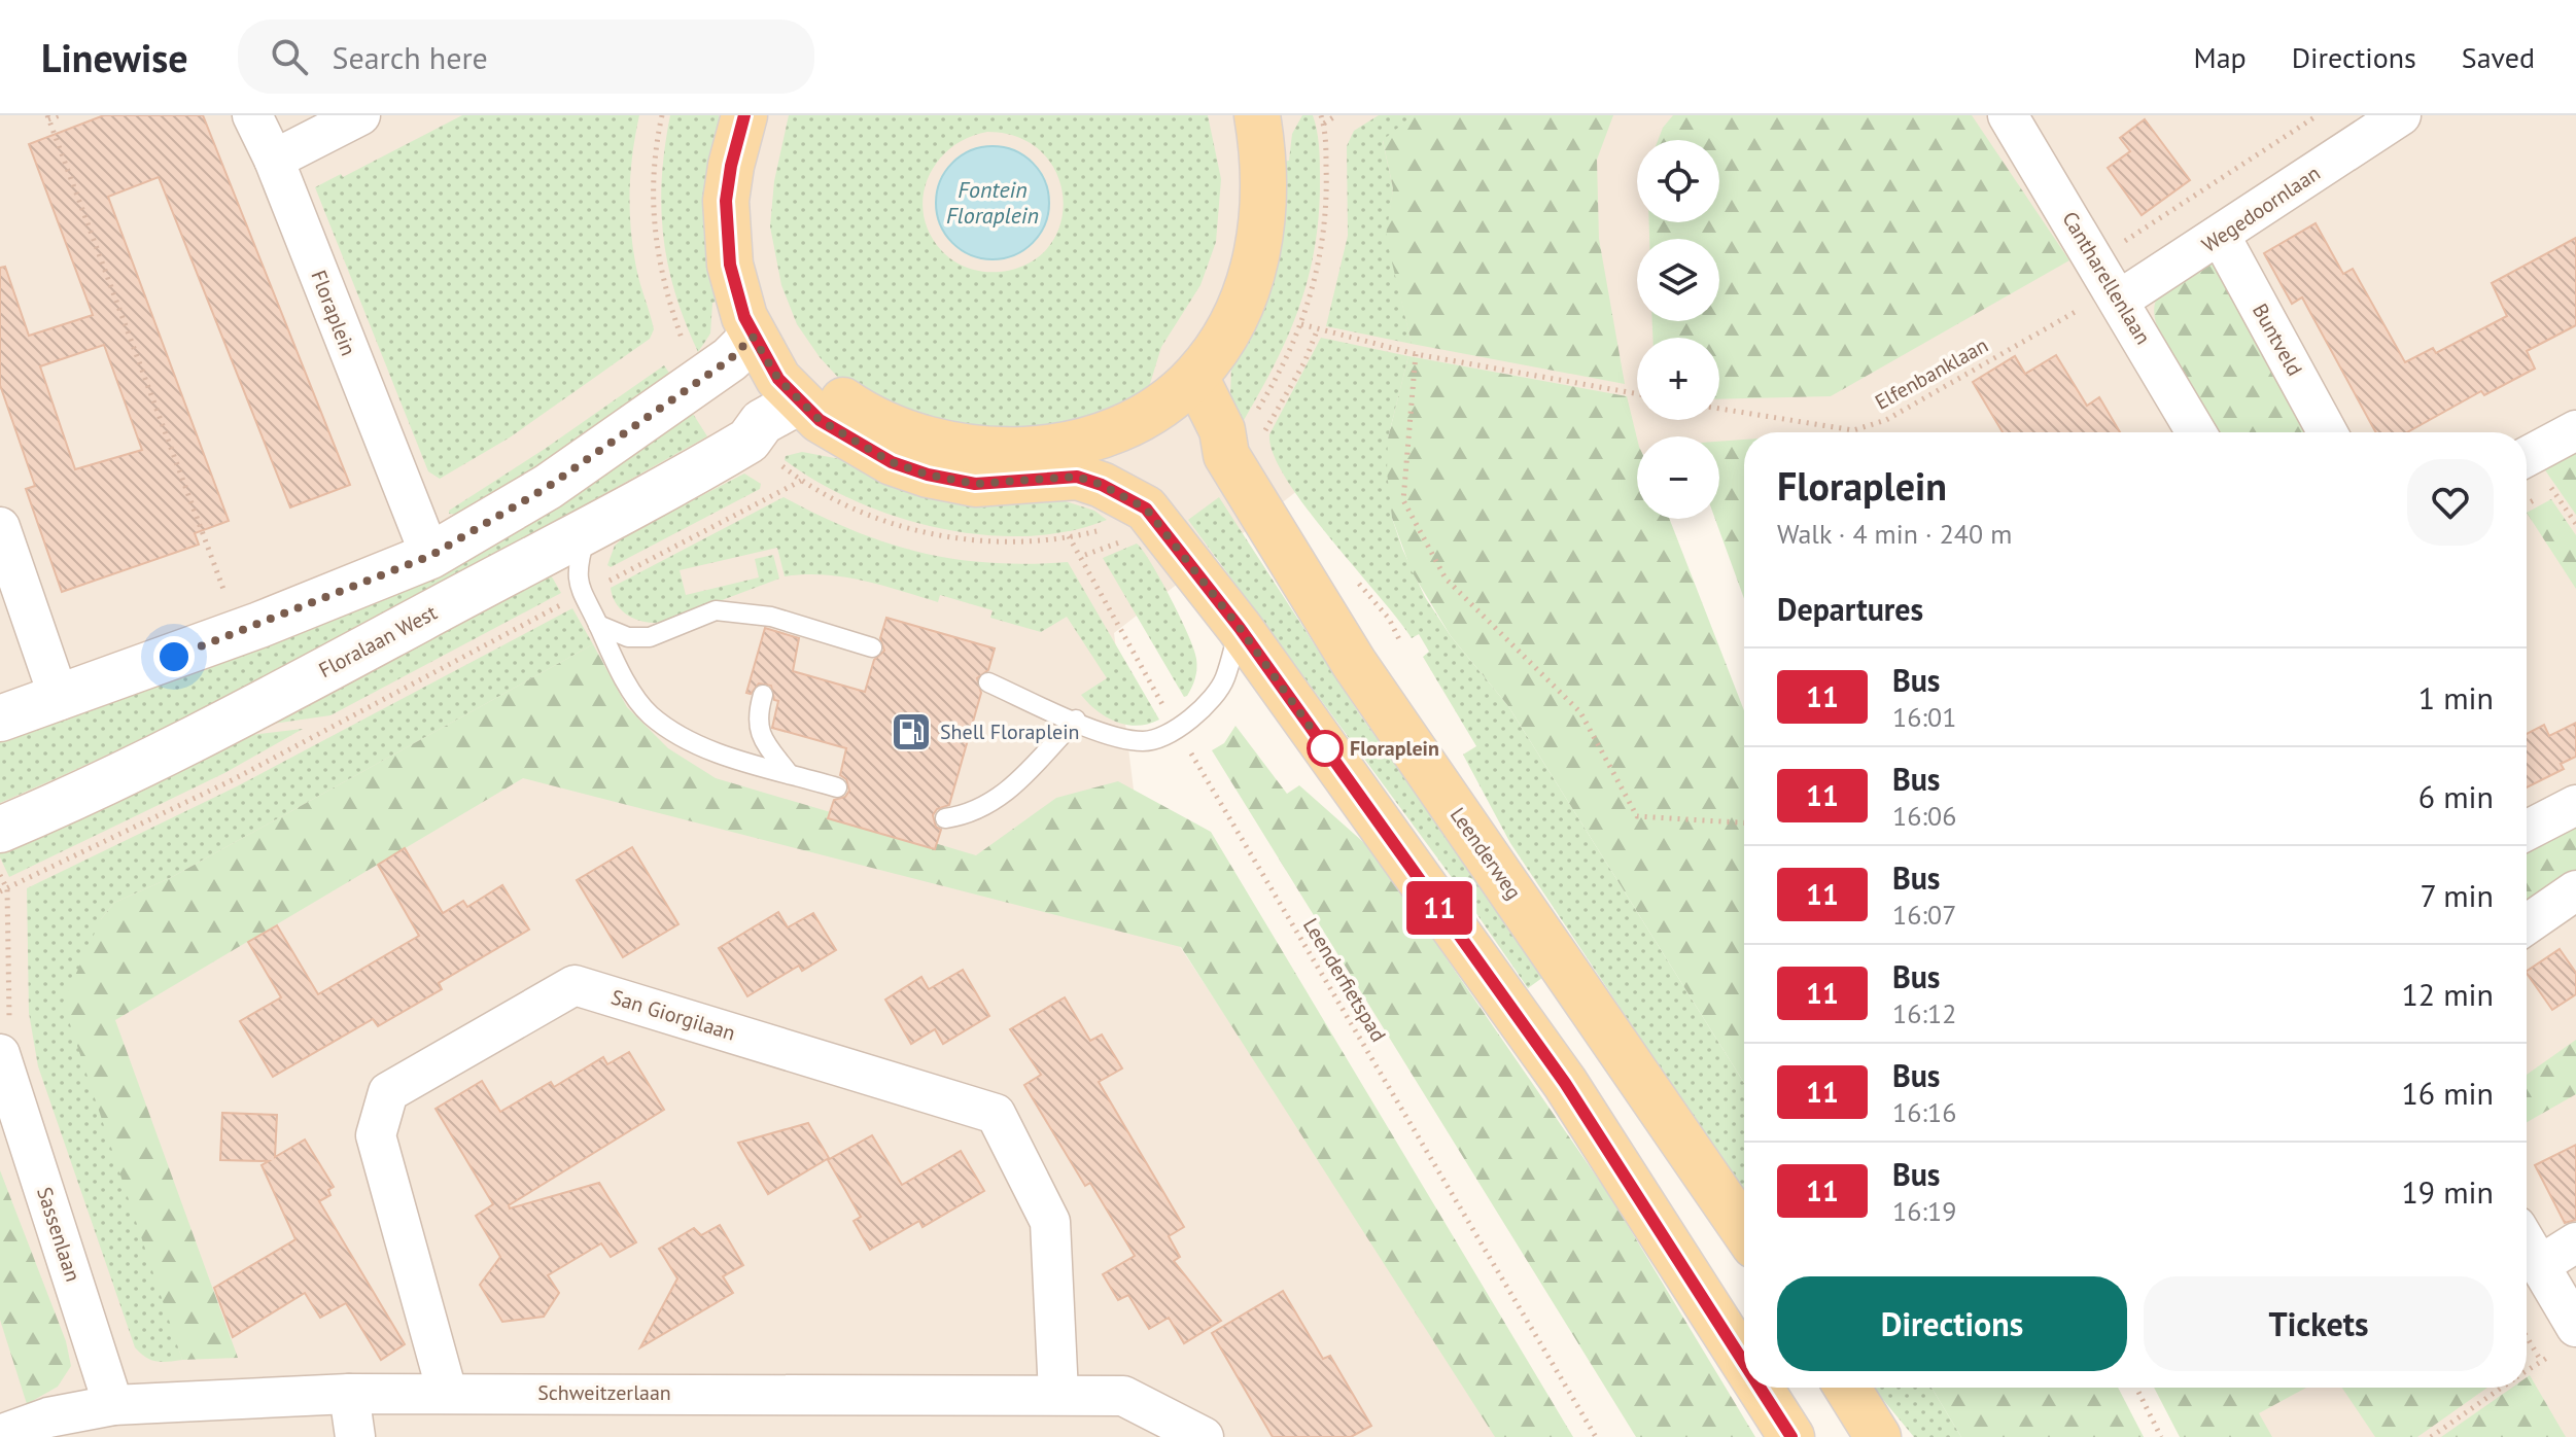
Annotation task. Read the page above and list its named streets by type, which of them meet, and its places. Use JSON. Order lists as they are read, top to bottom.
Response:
{
  "streets": {
    "main road": ["Floralaan West", "Leenderweg"],
    "street": [
      "Wegedoornlaan",
      "Cantharellenlaan",
      "Floraplein",
      "Buntveld",
      "San Giorgilaan",
      "Sassenlaan",
      "Schweitzerlaan"
    ],
    "path": ["Elfenbanklaan", "Leenderfietspad"]
  },
  "crossings": [
    ["Wegedoornlaan", "Cantharellenlaan"],
    ["Wegedoornlaan", "Buntveld"],
    ["Wegedoornlaan", "Elfenbanklaan"],
    ["Cantharellenlaan", "Elfenbanklaan"],
    ["San Giorgilaan", "Schweitzerlaan"],
    ["Sassenlaan", "Schweitzerlaan"]
  ],
  "water": ["Fontein Floraplein"],
  "places": {
    "fuel station": ["Shell Floraplein"],
    "other": ["Floraplein"]
  },
  "lines": ["bus line 11"],
  "page": {
    "header": "Linewise",
    "search": "Search here",
    "nav": ["Map", "Directions", "Saved"],
    "on_map": "11",
    "map_buttons": ["+", "−"],
    "heading": [
      ["Floraplein", "Walk · 4 min · 240 m"],
      "Departures"
    ],
    "list": [
      {
        "mark": "11",
        "name": "Bus",
        "note": "16:01",
        "value": "1 min"
      },
      {
        "mark": "11",
        "name": "Bus",
        "note": "16:06",
        "value": "6 min"
      },
      {
        "mark": "11",
        "name": "Bus",
        "note": "16:07",
        "value": "7 min"
      },
      {
        "mark": "11",
        "name": "Bus",
        "note": "16:12",
        "value": "12 min"
      },
      {
        "mark": "11",
        "name": "Bus",
        "note": "16:16",
        "value": "16 min"
      },
      {
        "mark": "11",
        "name": "Bus",
        "note": "16:19",
        "value": "19 min"
      }
    ],
    "buttons": ["Directions", "Tickets"]
  }
}
